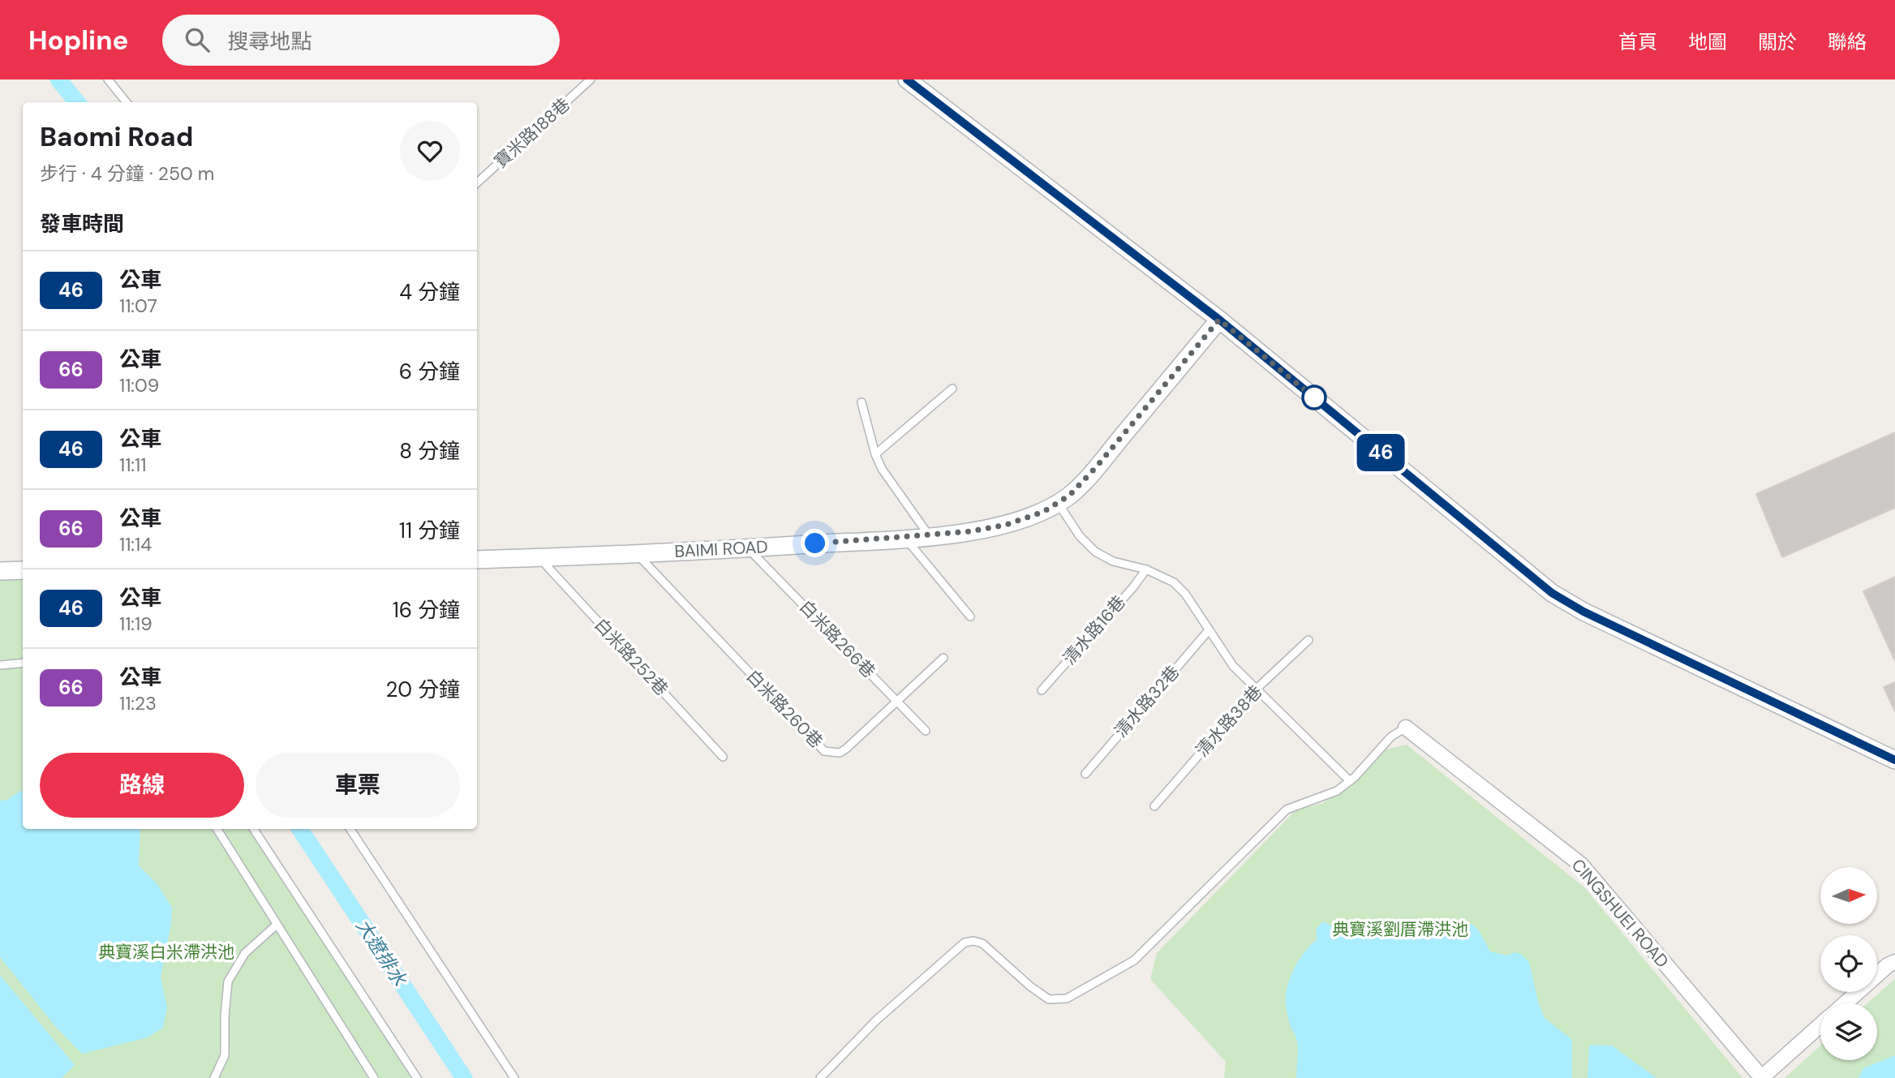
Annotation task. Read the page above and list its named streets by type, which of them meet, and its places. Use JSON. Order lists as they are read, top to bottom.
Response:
{
  "streets": {
    "street": ["BAIMI ROAD", "CINGSHUEI ROAD"],
    "lane": [
      "寶米路188巷",
      "清水路16巷",
      "白米路266巷",
      "白米路252巷",
      "清水路32巷",
      "白米路260巷",
      "清水路38巷"
    ]
  },
  "crossings": [
    ["BAIMI ROAD", "白米路266巷"],
    ["BAIMI ROAD", "白米路252巷"],
    ["BAIMI ROAD", "白米路260巷"],
    ["白米路266巷", "白米路260巷"]
  ],
  "water": ["大遼排水"],
  "parks": ["典寶溪劉厝滯洪池", "典寶溪白米滯洪池"],
  "lines": ["bus line 46"],
  "north": "right",
  "page": {
    "header": "Hopline",
    "search": "搜尋地點",
    "nav": [
      "首頁",
      "地圖",
      "關於",
      "聯絡"
    ],
    "on_map": "46",
    "heading": [
      ["Baomi Road", "步行 · 4 分鐘 · 250 m"],
      "發車時間"
    ],
    "list": [
      {
        "mark": "46",
        "name": "公車",
        "note": "11:07",
        "value": "4 分鐘"
      },
      {
        "mark": "66",
        "name": "公車",
        "note": "11:09",
        "value": "6 分鐘"
      },
      {
        "mark": "46",
        "name": "公車",
        "note": "11:11",
        "value": "8 分鐘"
      },
      {
        "mark": "66",
        "name": "公車",
        "note": "11:14",
        "value": "11 分鐘"
      },
      {
        "mark": "46",
        "name": "公車",
        "note": "11:19",
        "value": "16 分鐘"
      },
      {
        "mark": "66",
        "name": "公車",
        "note": "11:23",
        "value": "20 分鐘"
      }
    ],
    "buttons": ["路線", "車票"]
  }
}
